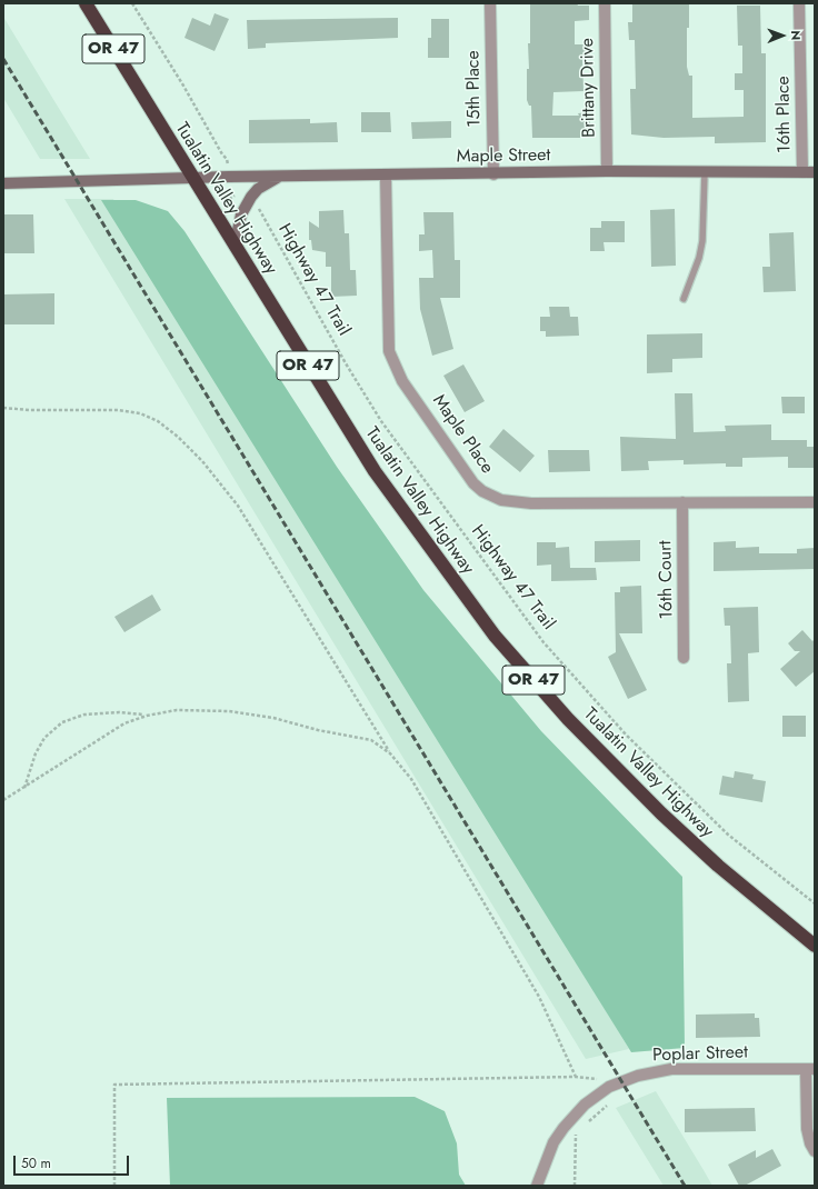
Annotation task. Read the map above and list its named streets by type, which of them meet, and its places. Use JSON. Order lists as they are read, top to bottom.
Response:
{
  "streets": {
    "highway": ["OR 47", "Tualatin Valley Highway"],
    "street": [
      "Brittany Drive",
      "15th Place",
      "16th Place",
      "Maple Street",
      "Maple Place",
      "16th Court",
      "Poplar Street"
    ],
    "path": ["Highway 47 Trail"]
  },
  "crossings": [
    ["Brittany Drive", "Maple Street"],
    ["15th Place", "Maple Street"],
    ["16th Place", "Maple Street"],
    ["Maple Street", "Tualatin Valley Highway"],
    ["Maple Street", "Maple Place"],
    ["Maple Place", "16th Court"]
  ],
  "scale_bar": "50 m",
  "north": "right"
}
